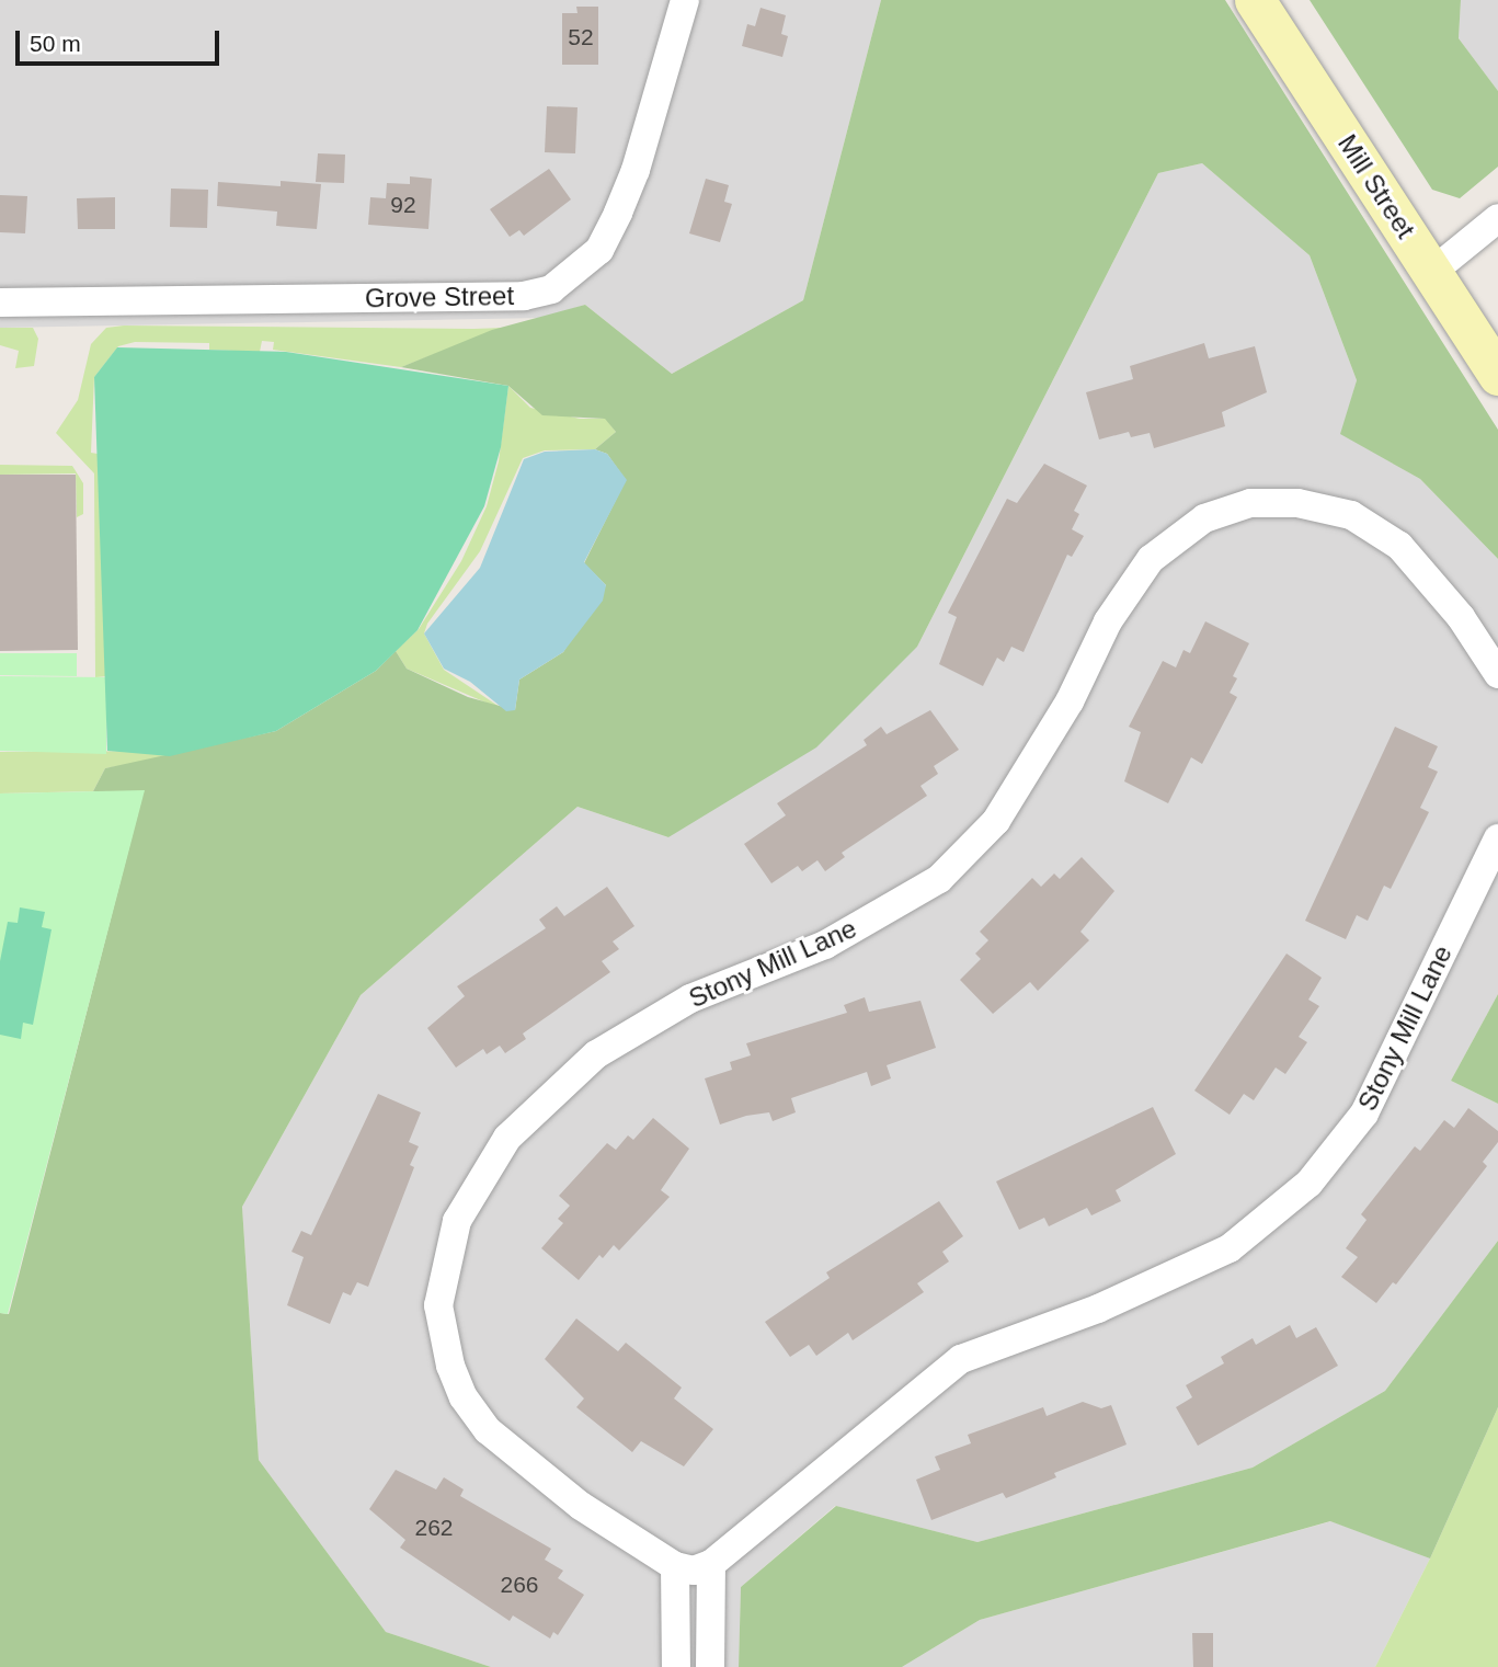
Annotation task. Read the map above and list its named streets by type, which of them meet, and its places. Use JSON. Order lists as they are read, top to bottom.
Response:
{
  "streets": {
    "main road": ["Mill Street"],
    "street": ["Grove Street", "Stony Mill Lane"]
  },
  "house_numbers": [
    "52",
    "92",
    "262",
    "266"
  ],
  "scale_bar": "50 m"
}
